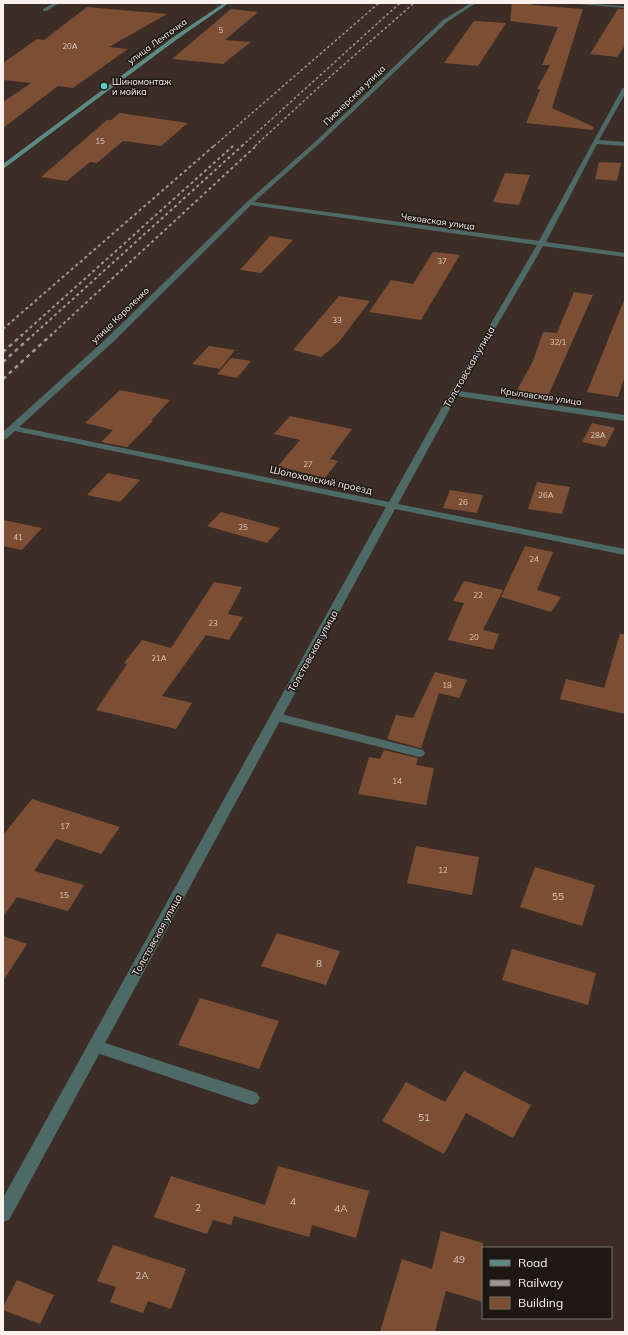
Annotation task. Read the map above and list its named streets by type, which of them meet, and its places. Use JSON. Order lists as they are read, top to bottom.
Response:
{
  "streets": {
    "main road": ["улица Ленточка"],
    "street": [
      "Пионерская улица",
      "Чеховская улица",
      "улица Короленко",
      "Толстовская улица",
      "Крыловская улица",
      "Шолоховский проезд"
    ]
  },
  "crossings": [
    ["Пионерская улица", "Чеховская улица"],
    ["Пионерская улица", "улица Короленко"],
    ["Чеховская улица", "улица Короленко"],
    ["Чеховская улица", "Толстовская улица"],
    ["улица Короленко", "Шолоховский проезд"],
    ["Толстовская улица", "Крыловская улица"],
    ["Толстовская улица", "Шолоховский проезд"]
  ],
  "places": ["Шиномонтаж и мойка"],
  "house_numbers": [
    "5",
    "20А",
    "15",
    "37",
    "33",
    "32/1",
    "28А",
    "27",
    "26А",
    "26",
    "25",
    "41",
    "24",
    "22",
    "23",
    "20",
    "21А",
    "18",
    "14",
    "17",
    "12",
    "15",
    "55",
    "8",
    "51",
    "4",
    "2",
    "4А",
    "49",
    "2А"
  ],
  "legend": ["Road", "Railway", "Building"]
}
